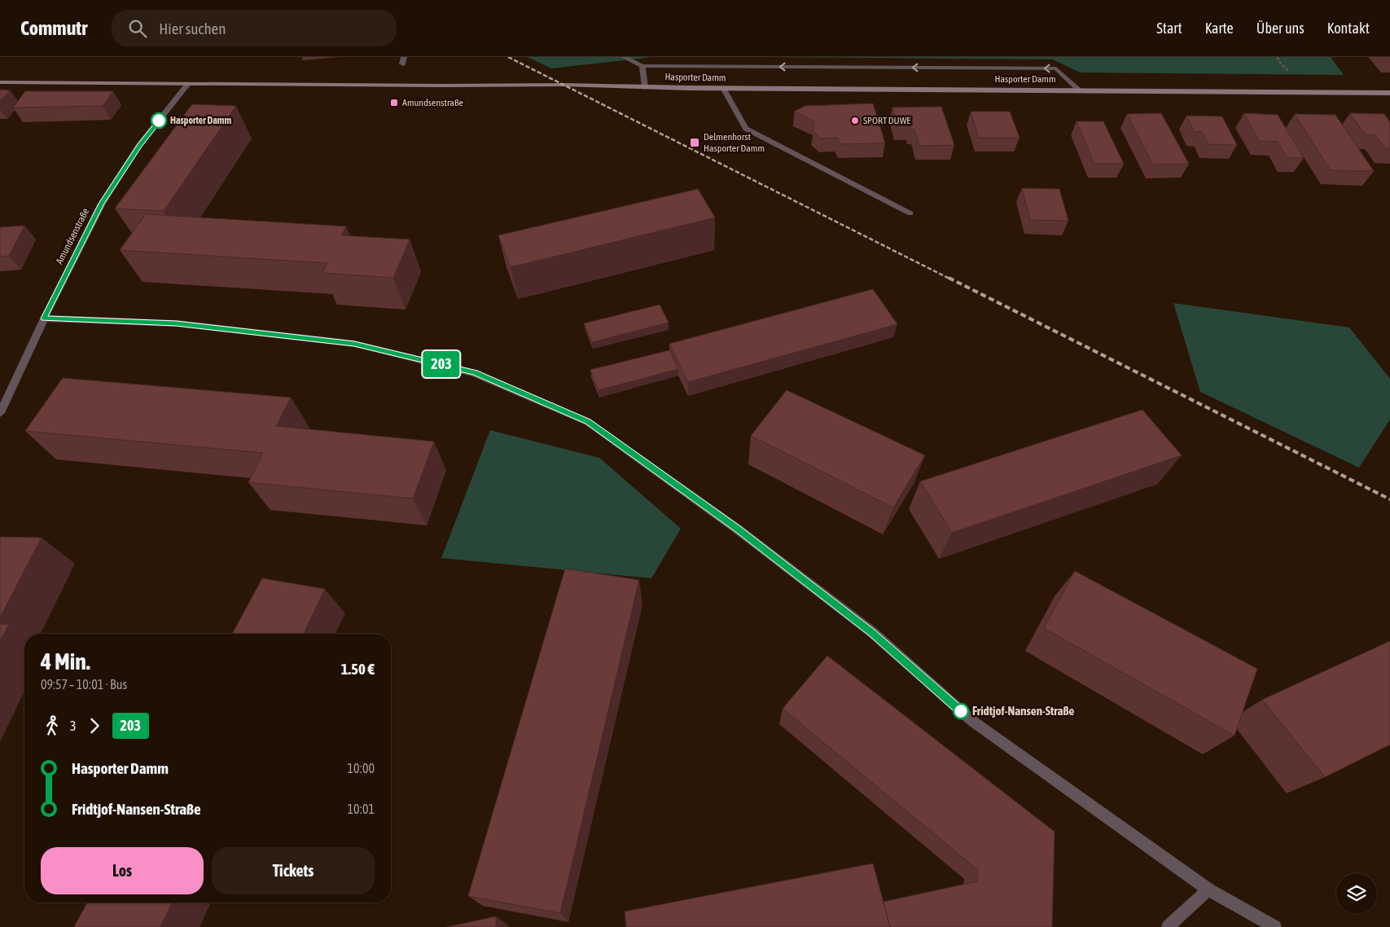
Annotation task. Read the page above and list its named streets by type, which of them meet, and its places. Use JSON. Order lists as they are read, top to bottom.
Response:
{
  "streets": {
    "main road": ["Hasporter Damm"],
    "street": ["Amundsenstraße"]
  },
  "crossings": [
    ["Hasporter Damm", "Amundsenstraße"]
  ],
  "places": {
    "transit": ["Amundsenstraße", "Delmenhorst Hasporter Damm"],
    "other": ["Hasporter Damm", "SPORT DUWE", "Fridtjof-Nansen-Straße"]
  },
  "lines": ["bus line 203"],
  "page": {
    "header": "Commutr",
    "search": "Hier suchen",
    "nav": [
      "Start",
      "Karte",
      "Über uns",
      "Kontakt"
    ],
    "on_map": "203",
    "heading": ["4 Min.", "09:57 – 10:01 · Bus", "1.50 €"],
    "legs": ["3", "203"],
    "list": [
      {
        "name": "Hasporter Damm",
        "value": "10:00"
      },
      {
        "name": "Fridtjof-Nansen-Straße",
        "value": "10:01"
      }
    ],
    "buttons": ["Los", "Tickets"]
  }
}
